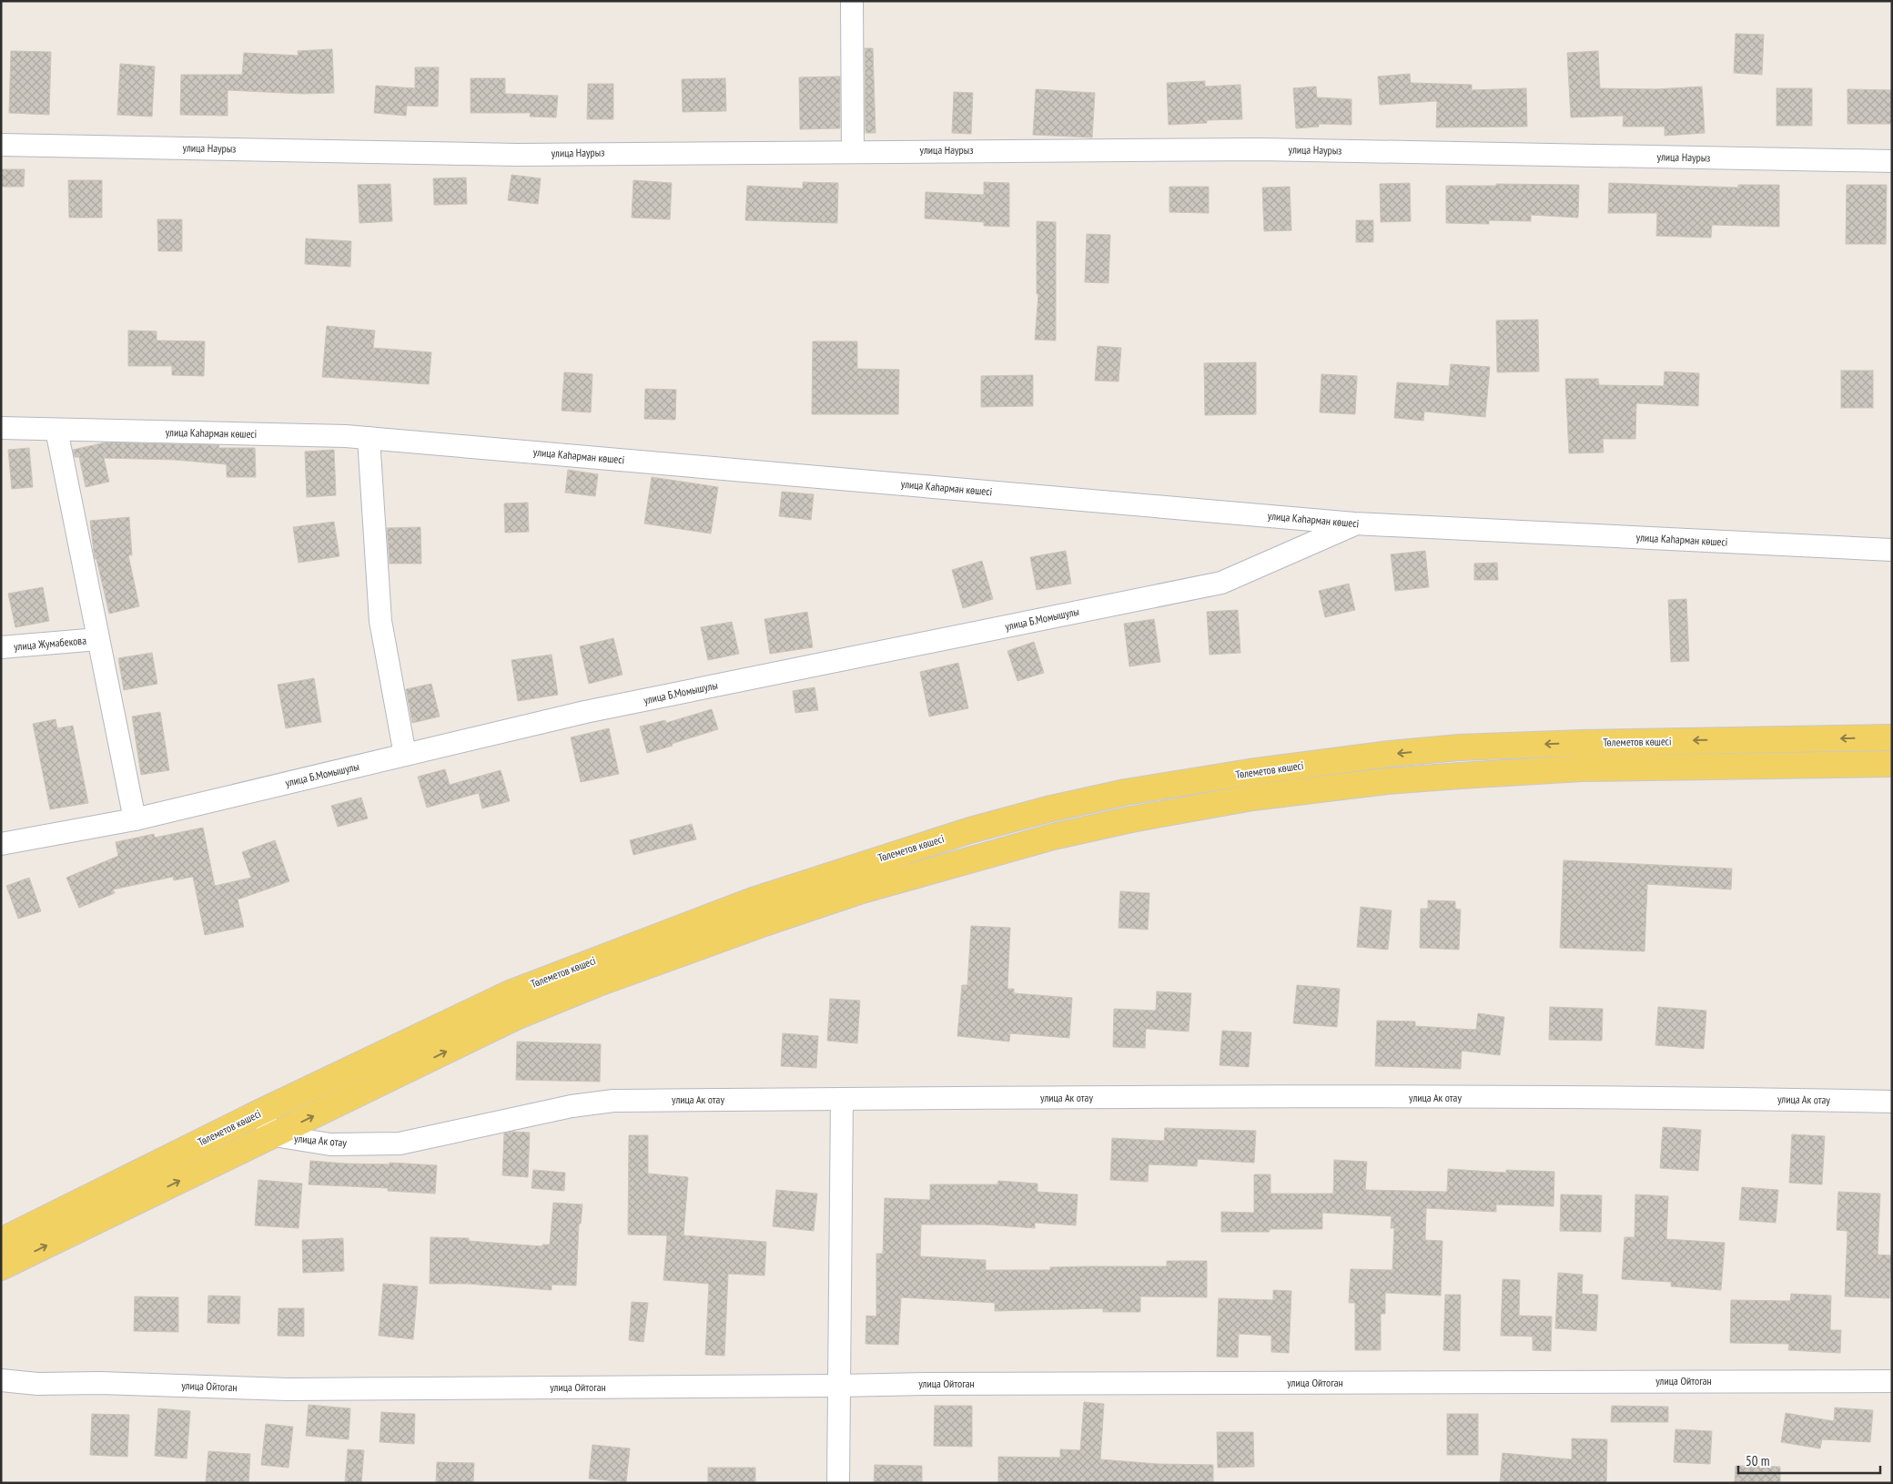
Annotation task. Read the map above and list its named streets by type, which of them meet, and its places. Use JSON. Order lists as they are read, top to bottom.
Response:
{
  "streets": {
    "main road": ["Төлеметов көшесі"],
    "street": [
      "улица Наурыз",
      "улица Каһарман көшесі",
      "улица Б.Момышулы",
      "улица Жумабекова",
      "улица Ак отау",
      "улица Ойтоган"
    ]
  },
  "crossings": [
    ["улица Каһарман көшесі", "улица Б.Момышулы"],
    ["Төлеметов көшесі", "улица Ак отау"]
  ],
  "scale_bar": "50 m"
}
